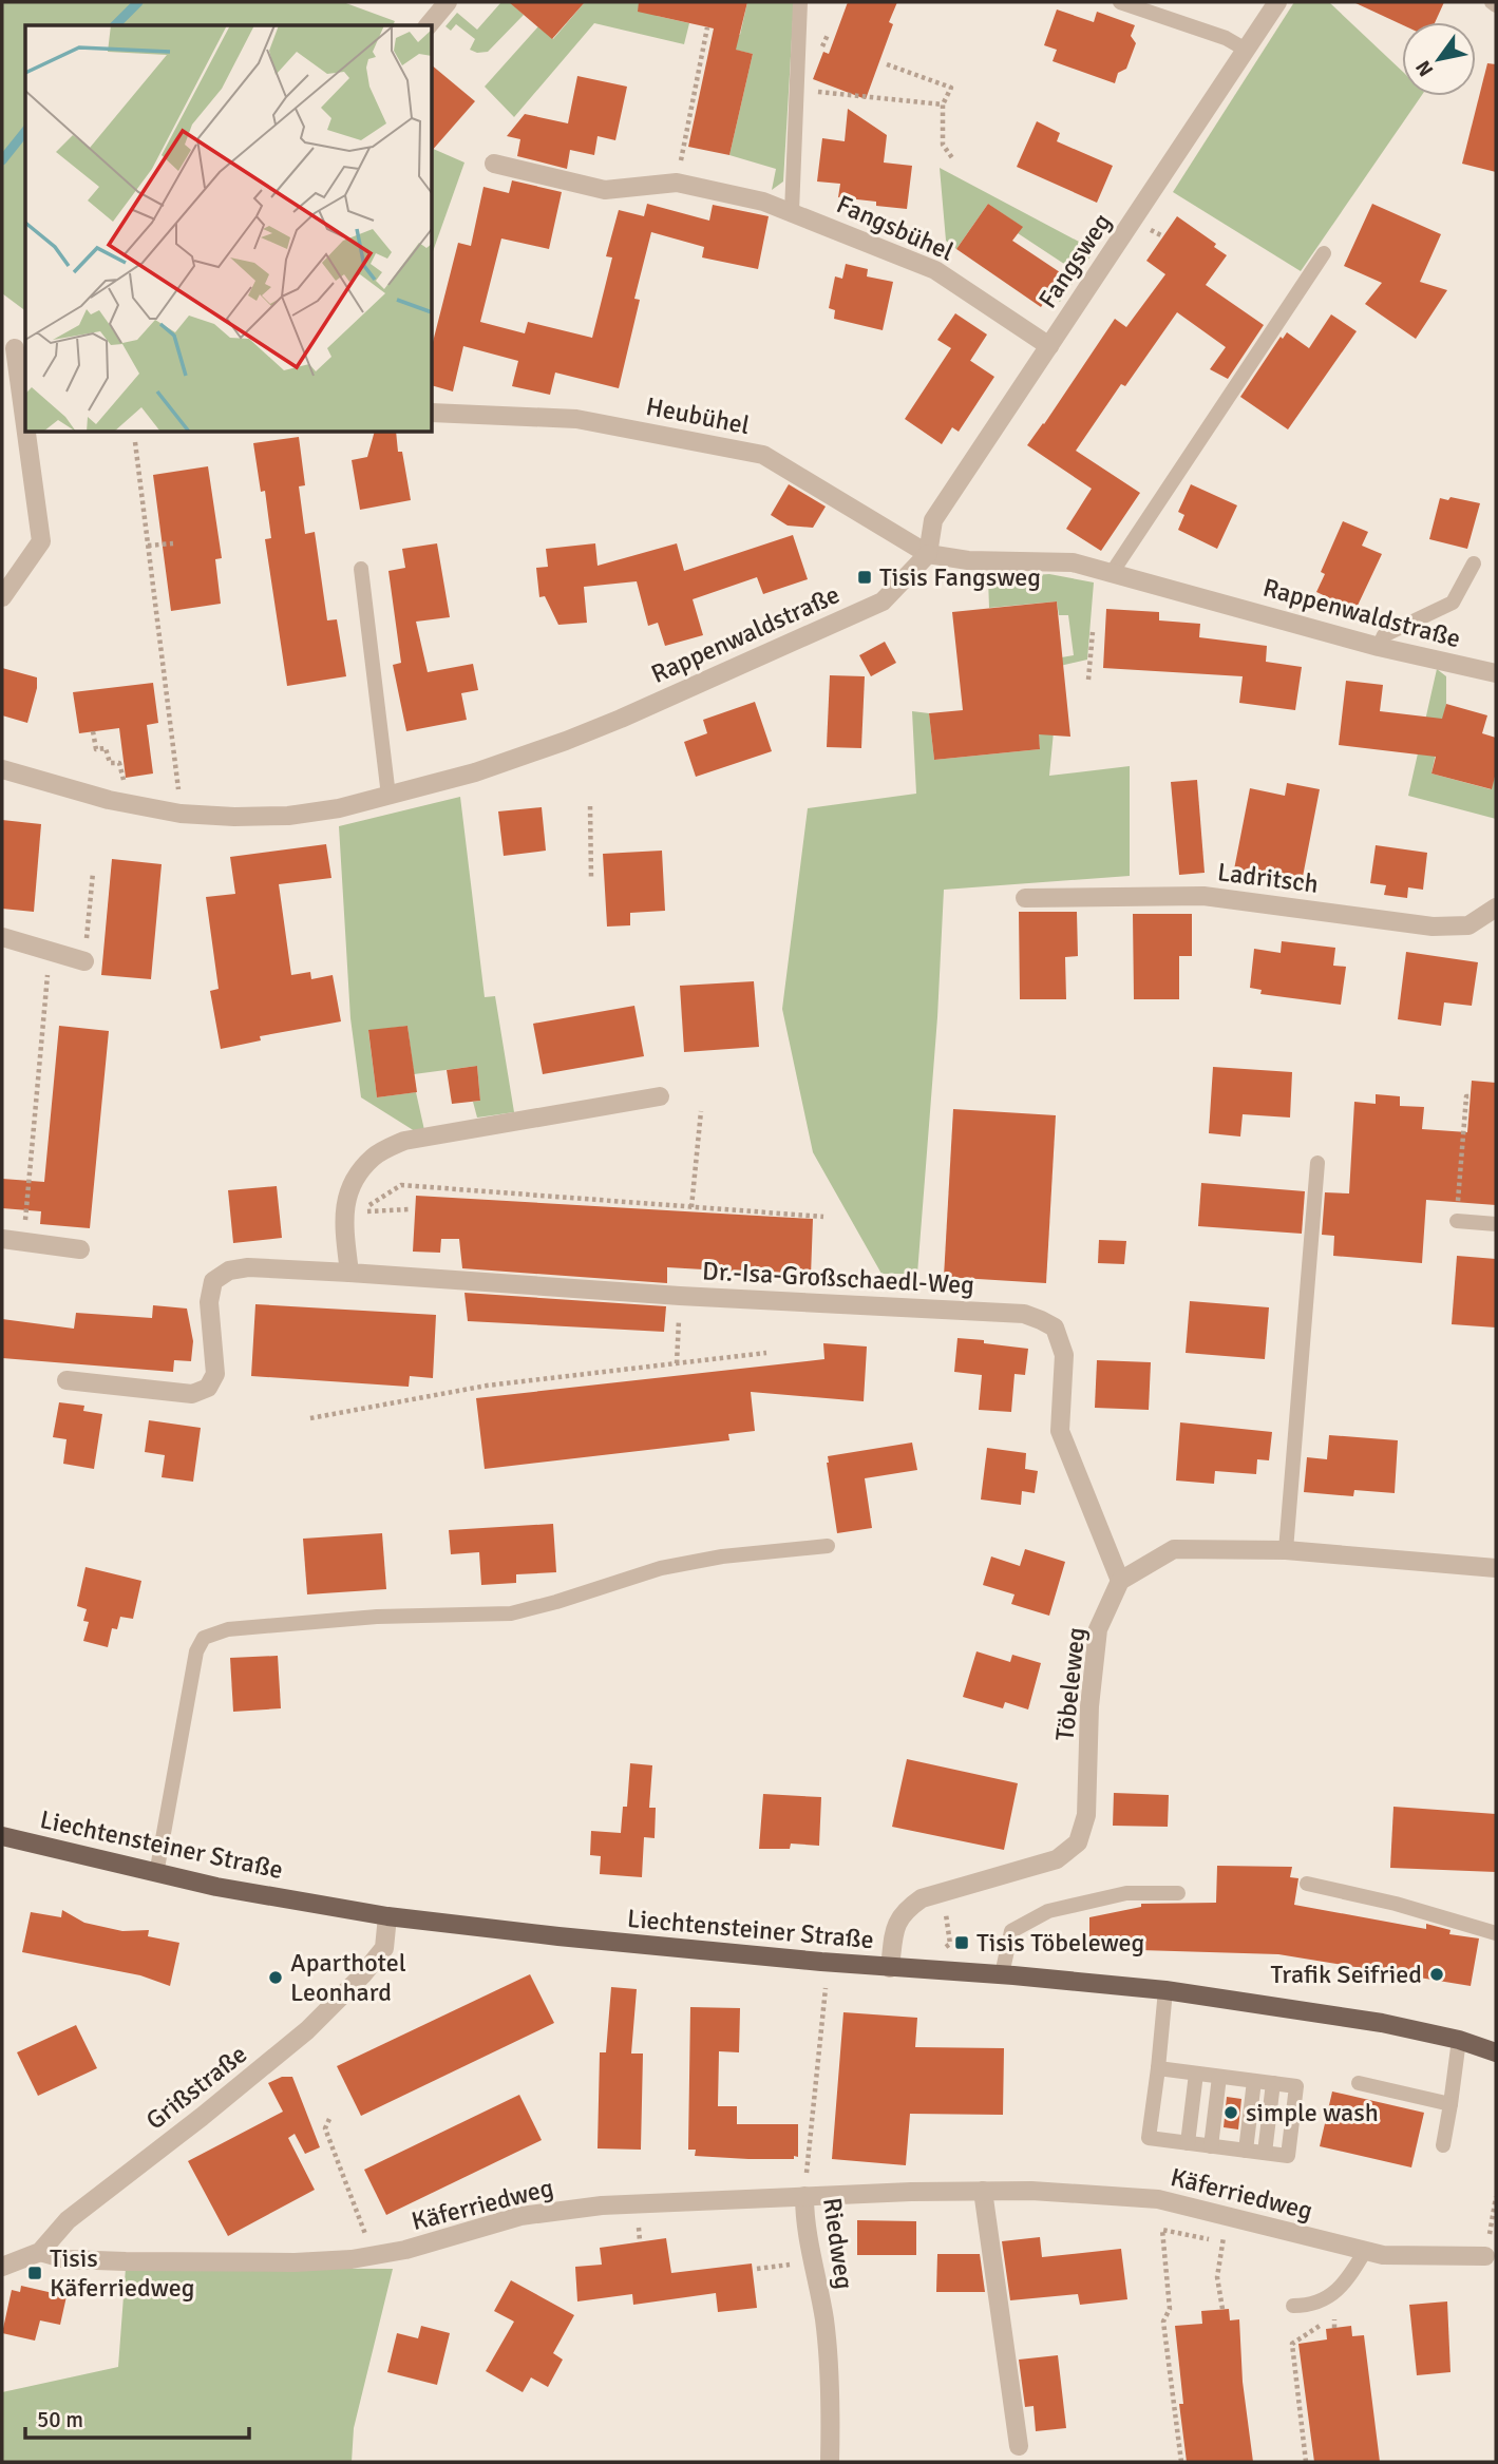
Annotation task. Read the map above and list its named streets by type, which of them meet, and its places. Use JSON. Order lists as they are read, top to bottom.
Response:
{
  "streets": {
    "main road": ["Liechtensteiner Straße"],
    "street": [
      "Fangsbühel",
      "Fangsweg",
      "Heubühel",
      "Rappenwaldstraße",
      "Ladritsch",
      "Dr.-Isa-Großschaedl-Weg",
      "Töbeleweg",
      "Grißstraße",
      "Käferriedweg",
      "Riedweg"
    ]
  },
  "crossings": [
    ["Fangsbühel", "Fangsweg"],
    ["Fangsweg", "Heubühel"],
    ["Fangsweg", "Rappenwaldstraße"],
    ["Heubühel", "Rappenwaldstraße"],
    ["Dr.-Isa-Großschaedl-Weg", "Töbeleweg"],
    ["Töbeleweg", "Liechtensteiner Straße"],
    ["Liechtensteiner Straße", "Grißstraße"],
    ["Grißstraße", "Käferriedweg"],
    ["Käferriedweg", "Riedweg"]
  ],
  "places": {
    "transit": ["Tisis Fangsweg", "Tisis Töbeleweg", "Tisis Käferriedweg"],
    "other": ["Trafik Seifried", "Aparthotel Leonhard", "simple wash"]
  },
  "scale_bar": "50 m",
  "north": "bottom left"
}
